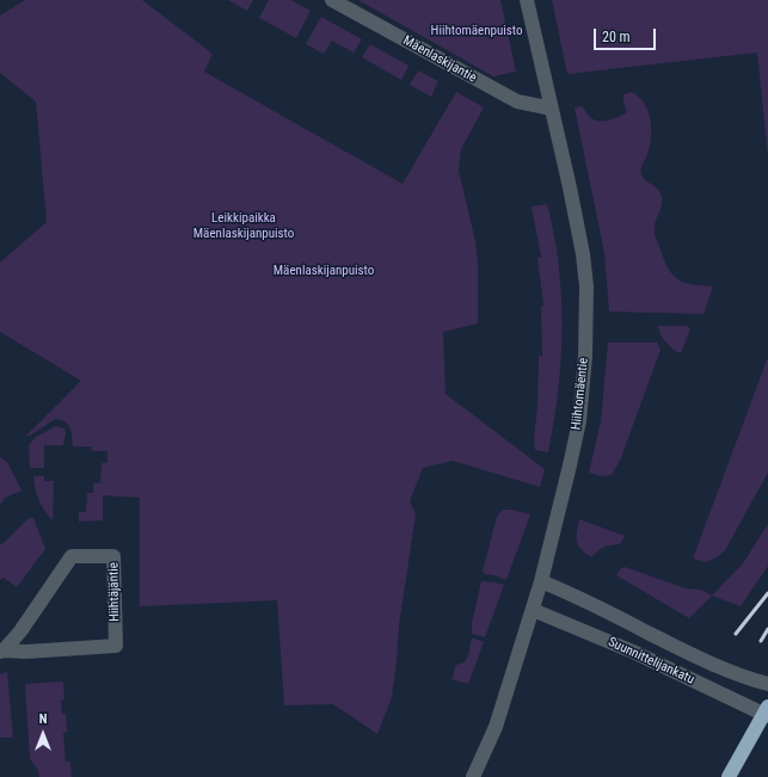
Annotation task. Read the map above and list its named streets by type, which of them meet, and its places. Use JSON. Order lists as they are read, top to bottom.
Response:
{
  "streets": {
    "street": [
      "Mäenlaskijantie",
      "Hiihtomäentie",
      "Hiihtäjäntie",
      "Suunnittelijankatu"
    ]
  },
  "crossings": [
    ["Mäenlaskijantie", "Hiihtomäentie"],
    ["Hiihtomäentie", "Suunnittelijankatu"]
  ],
  "parks": ["Hiihtomäenpuisto", "Leikkipaikka Mäenlaskijanpuisto", "Mäenlaskijanpuisto"],
  "scale_bar": "20 m",
  "north": "top"
}
